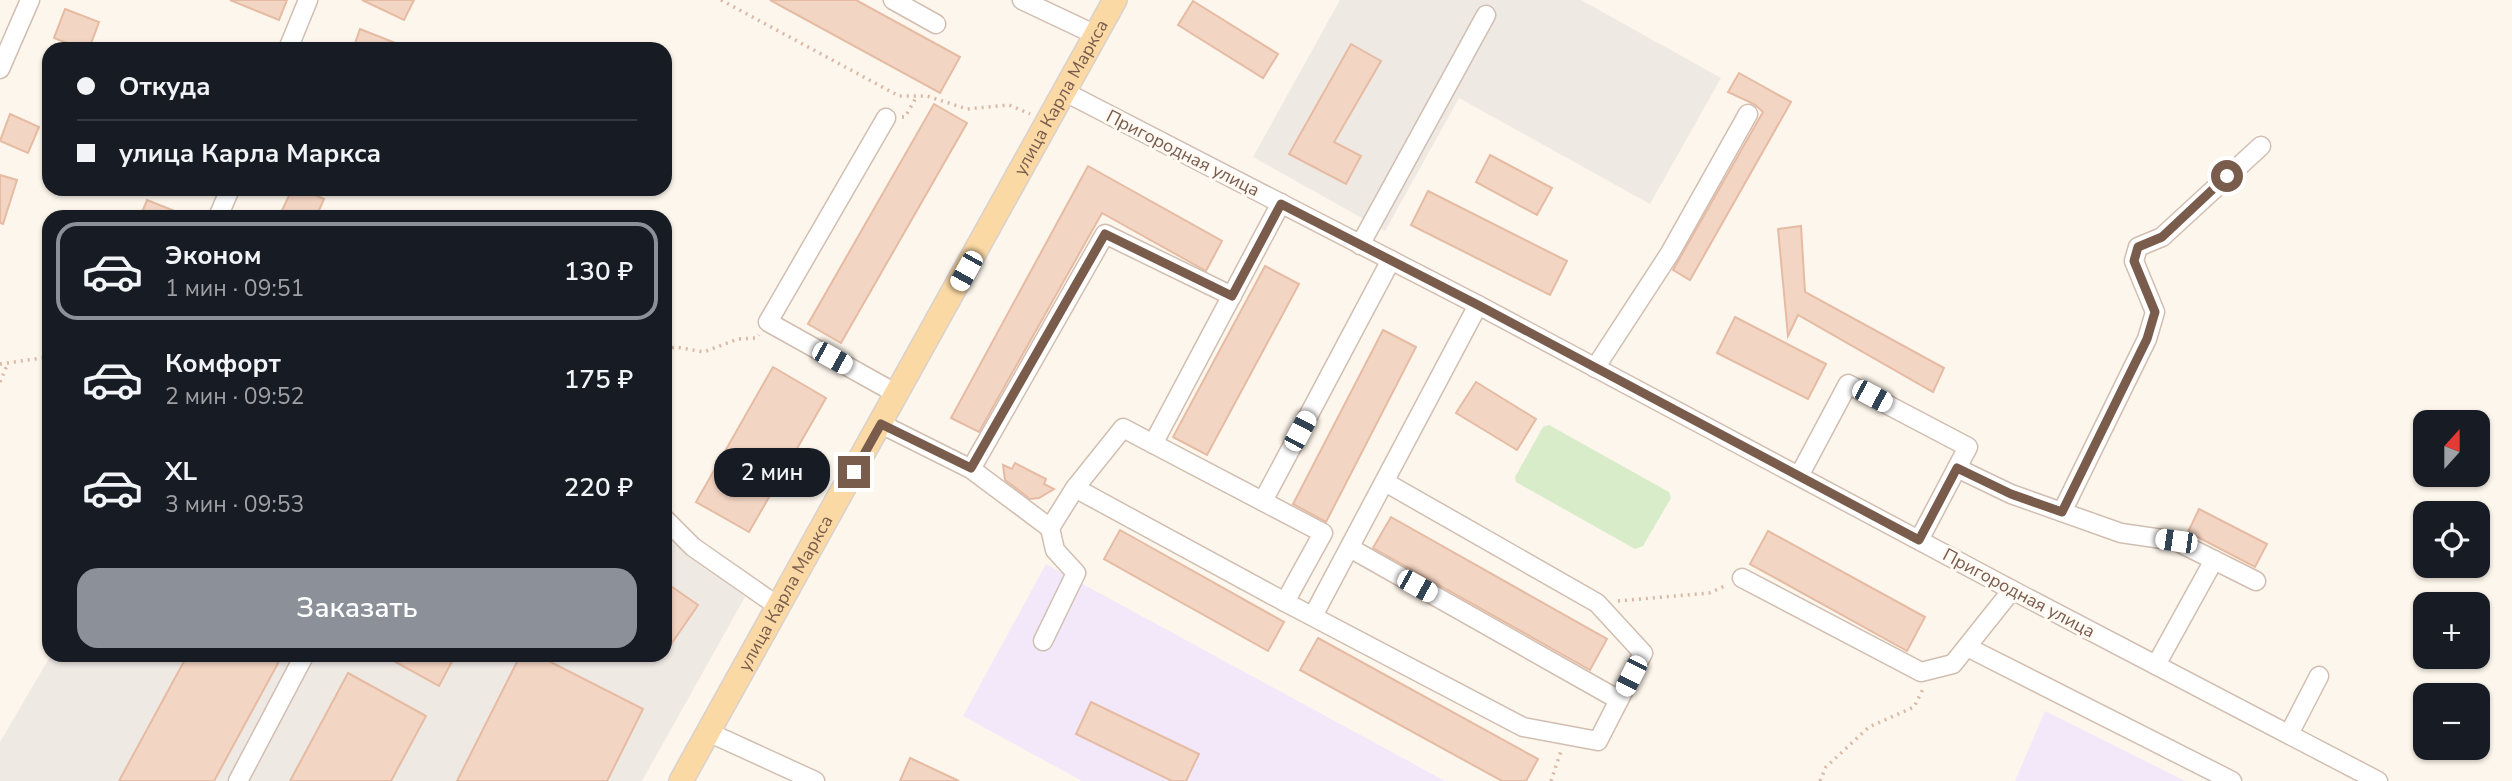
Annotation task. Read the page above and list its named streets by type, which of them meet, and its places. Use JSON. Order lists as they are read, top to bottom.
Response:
{
  "streets": {
    "main road": ["улица Карла Маркса"],
    "street": ["Пригородная улица"]
  },
  "crossings": [
    ["улица Карла Маркса", "Пригородная улица"]
  ],
  "north": "top",
  "page": {
    "banner": ["Откуда", "улица Карла Маркса"],
    "list": [
      {
        "name": "Эконом",
        "note": "1 мин · 09:51",
        "value": "130 ₽"
      },
      {
        "name": "Комфорт",
        "note": "2 мин · 09:52",
        "value": "175 ₽"
      },
      {
        "name": "XL",
        "note": "3 мин · 09:53",
        "value": "220 ₽"
      }
    ],
    "map_buttons": ["+", "−"],
    "bubble": "2 мин",
    "buttons": "Заказать"
  }
}
